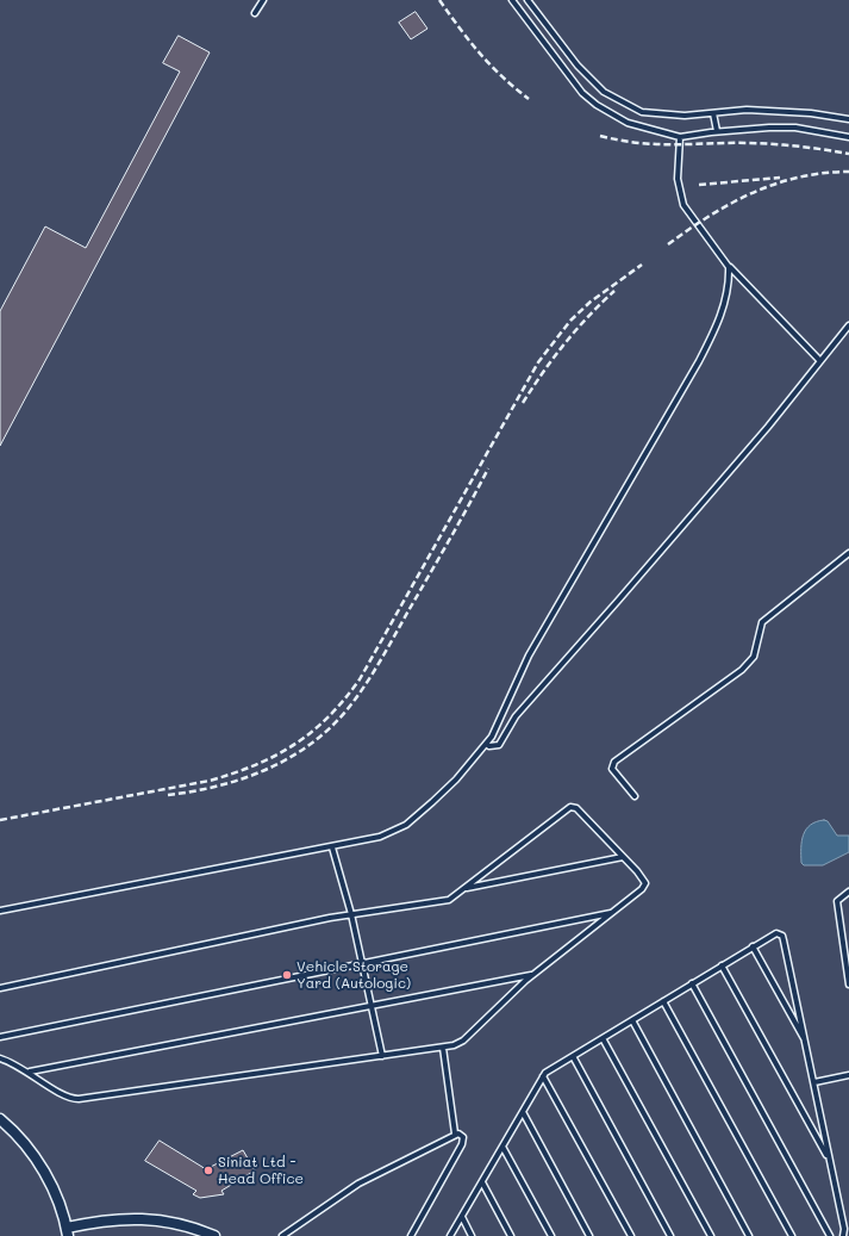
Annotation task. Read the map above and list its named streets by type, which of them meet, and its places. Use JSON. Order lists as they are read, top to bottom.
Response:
{
  "places": ["Vehicle Storage Yard (Autologic)", "Siniat Ltd - Head Office"]
}
